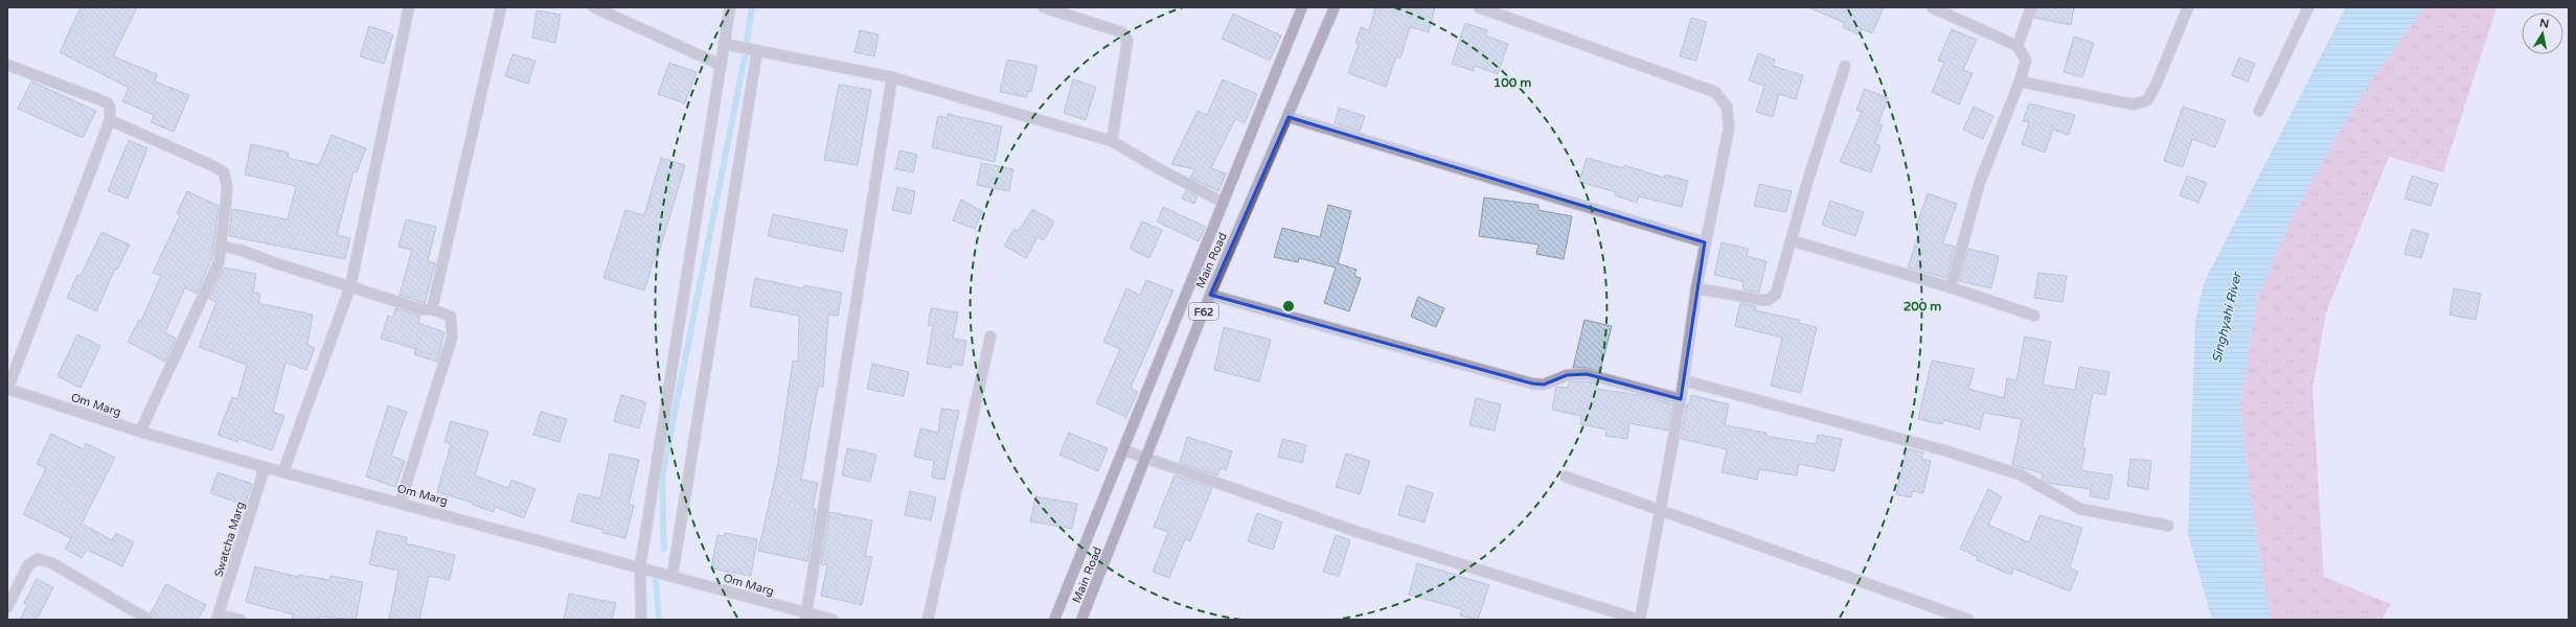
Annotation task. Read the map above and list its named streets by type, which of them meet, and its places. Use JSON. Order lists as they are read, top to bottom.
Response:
{
  "streets": {
    "main road": ["Main Road", "F62"],
    "street": ["Om Marg", "Swatcha Marg"]
  },
  "crossings": [
    ["Om Marg", "Swatcha Marg"]
  ],
  "water": ["Singhyahi River"],
  "north": "top",
  "rings": ["100 m", "200 m"]
}
